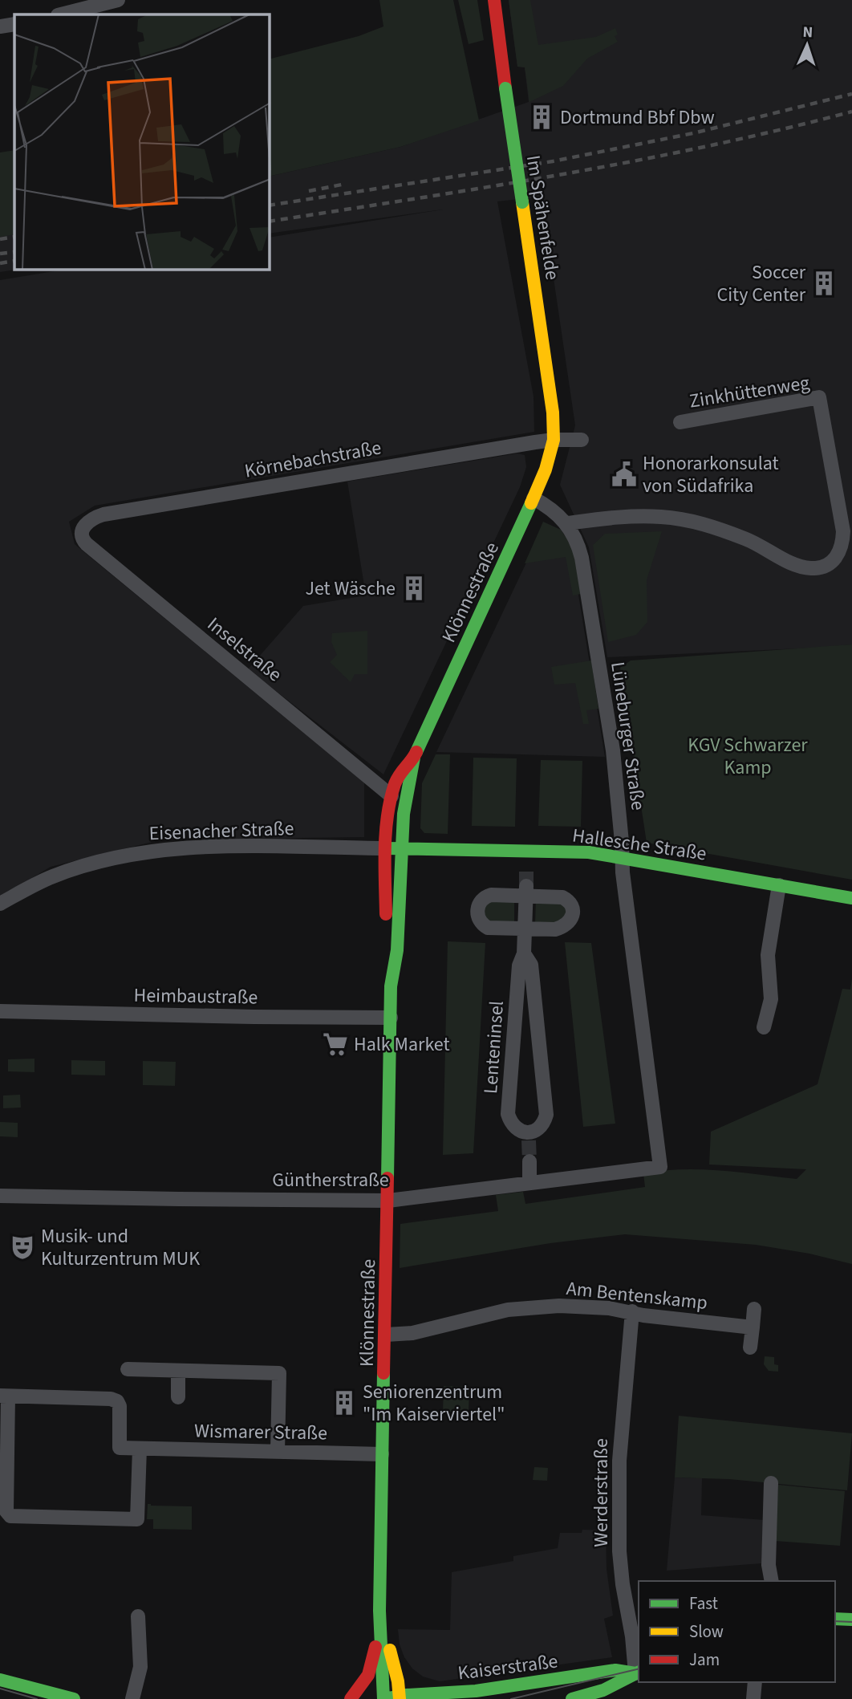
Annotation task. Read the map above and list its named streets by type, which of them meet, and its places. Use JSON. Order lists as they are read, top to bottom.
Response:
{
  "streets": {
    "main road": [
      "Im Spähenfelde",
      "Klönnestraße",
      "Hallesche Straße",
      "Kaiserstraße"
    ],
    "street": [
      "Zinkhüttenweg",
      "Körnebachstraße",
      "Inselstraße",
      "Lüneburger Straße",
      "Eisenacher Straße",
      "Heimbaustraße",
      "Lenteninsel",
      "Güntherstraße",
      "Am Bentenskamp",
      "Wismarer Straße",
      "Werderstraße"
    ]
  },
  "crossings": [
    ["Im Spähenfelde", "Körnebachstraße"],
    ["Im Spähenfelde", "Klönnestraße"],
    ["Zinkhüttenweg", "Lüneburger Straße"],
    ["Körnebachstraße", "Klönnestraße"],
    ["Körnebachstraße", "Inselstraße"],
    ["Klönnestraße", "Inselstraße"],
    ["Klönnestraße", "Lüneburger Straße"],
    ["Klönnestraße", "Eisenacher Straße"],
    ["Klönnestraße", "Hallesche Straße"],
    ["Klönnestraße", "Heimbaustraße"],
    ["Klönnestraße", "Güntherstraße"],
    ["Klönnestraße", "Am Bentenskamp"],
    ["Klönnestraße", "Wismarer Straße"],
    ["Klönnestraße", "Kaiserstraße"],
    ["Lüneburger Straße", "Hallesche Straße"],
    ["Lüneburger Straße", "Güntherstraße"],
    ["Eisenacher Straße", "Hallesche Straße"],
    ["Am Bentenskamp", "Werderstraße"],
    ["Werderstraße", "Kaiserstraße"]
  ],
  "parks": ["KGV Schwarzer Kamp"],
  "places": {
    "building": [
      "Dortmund Bbf Dbw",
      "Soccer City Center",
      "Jet Wäsche",
      "Seniorenzentrum \"Im Kaiserviertel\""
    ],
    "public building": ["Honorarkonsulat von Südafrika"],
    "supermarket": ["Halk Market"],
    "theatre": ["Musik- und Kulturzentrum MUK"]
  },
  "legend": ["Fast", "Slow", "Jam"],
  "north": "top"
}
